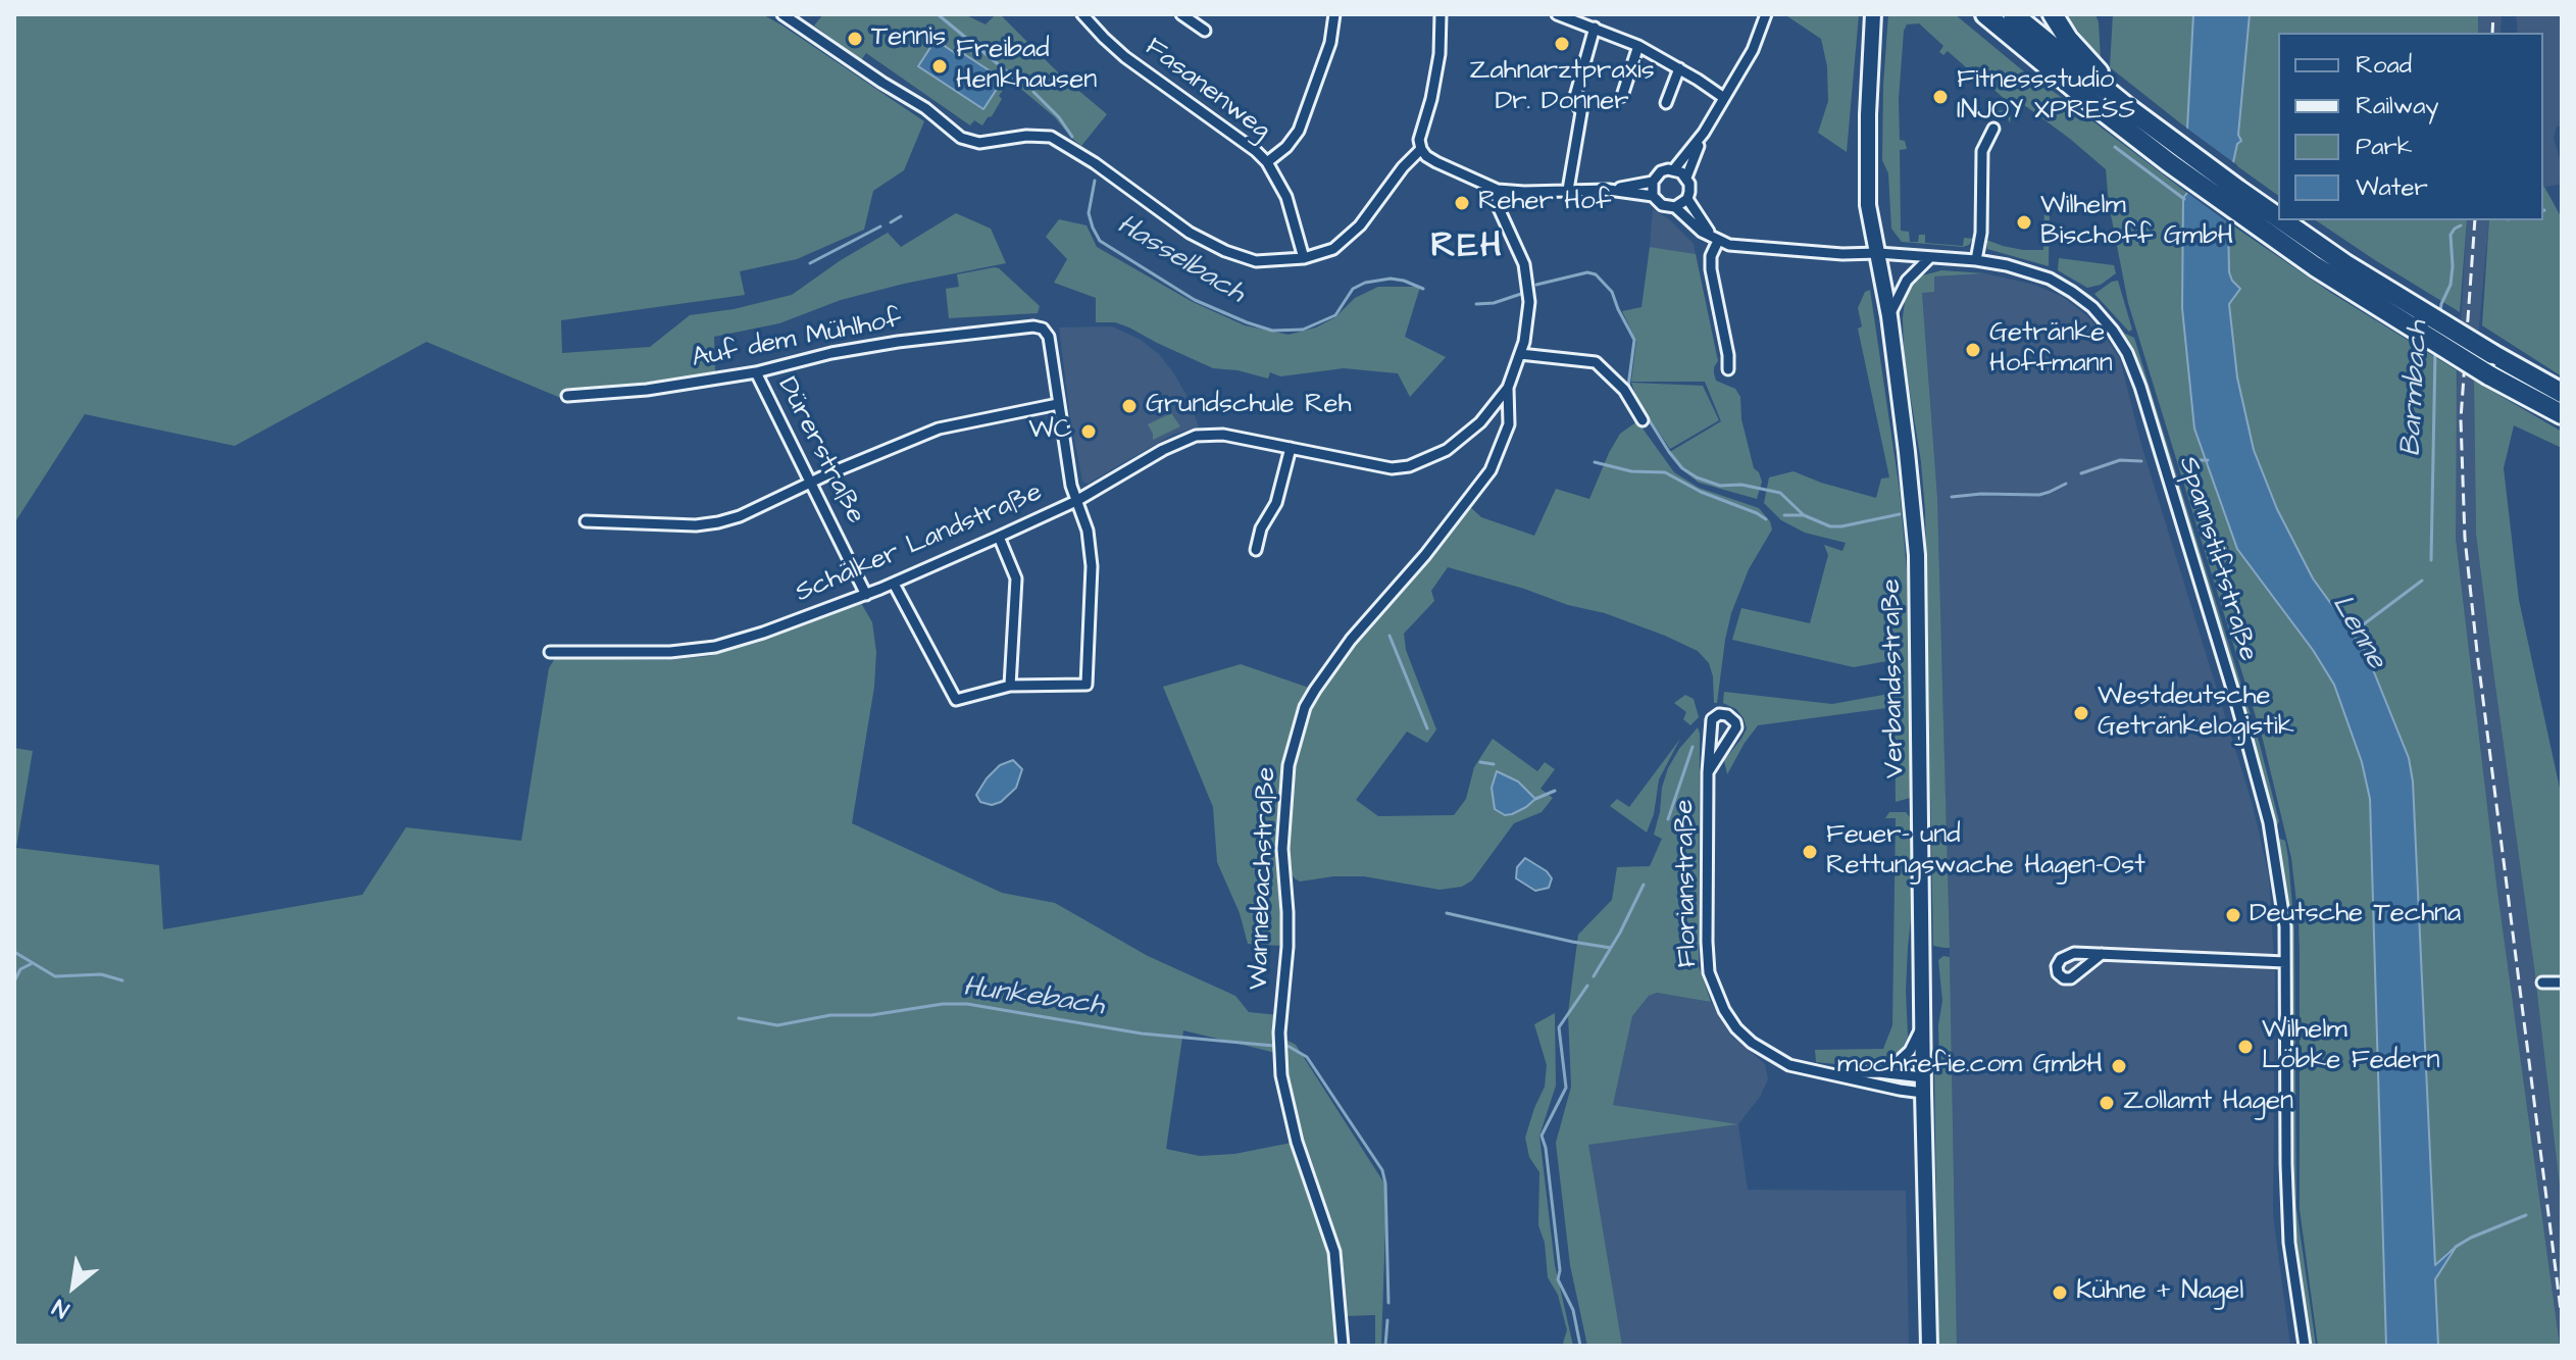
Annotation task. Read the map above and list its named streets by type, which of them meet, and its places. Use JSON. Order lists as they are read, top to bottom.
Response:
{
  "streets": {
    "main road": ["Verbandsstraße"],
    "street": [
      "Fasanenweg",
      "Auf dem Mühlhof",
      "Dürerstraße",
      "Schälker Landstraße",
      "Spannstiftstraße",
      "Wannebachstraße",
      "Florianstraße"
    ]
  },
  "crossings": [
    ["Auf dem Mühlhof", "Dürerstraße"],
    ["Dürerstraße", "Schälker Landstraße"],
    ["Schälker Landstraße", "Wannebachstraße"],
    ["Spannstiftstraße", "Verbandsstraße"],
    ["Verbandsstraße", "Florianstraße"]
  ],
  "districts": ["REH"],
  "water": [
    "Hasselbach",
    "Barmbach",
    "Lenne",
    "Hunkebach"
  ],
  "places": [
    "Tennis",
    "Zahnarztpraxis Dr. Donner",
    "Freibad Henkhausen",
    "Fitnessstudio INJOY XPRESS",
    "Reher Hof",
    "Wilhelm Bischoff GmbH",
    "Getränke Hoffmann",
    "Grundschule Reh",
    "WC",
    "Westdeutsche Getränkelogistik",
    "Feuer- und Rettungswache Hagen-Ost",
    "Deutsche Techna",
    "Wilhelm Löbke Federn",
    "mochrefie.com GmbH",
    "Zollamt Hagen",
    "Kühne + Nagel"
  ],
  "legend": [
    "Road",
    "Railway",
    "Park",
    "Water"
  ],
  "north": "bottom left"
}
